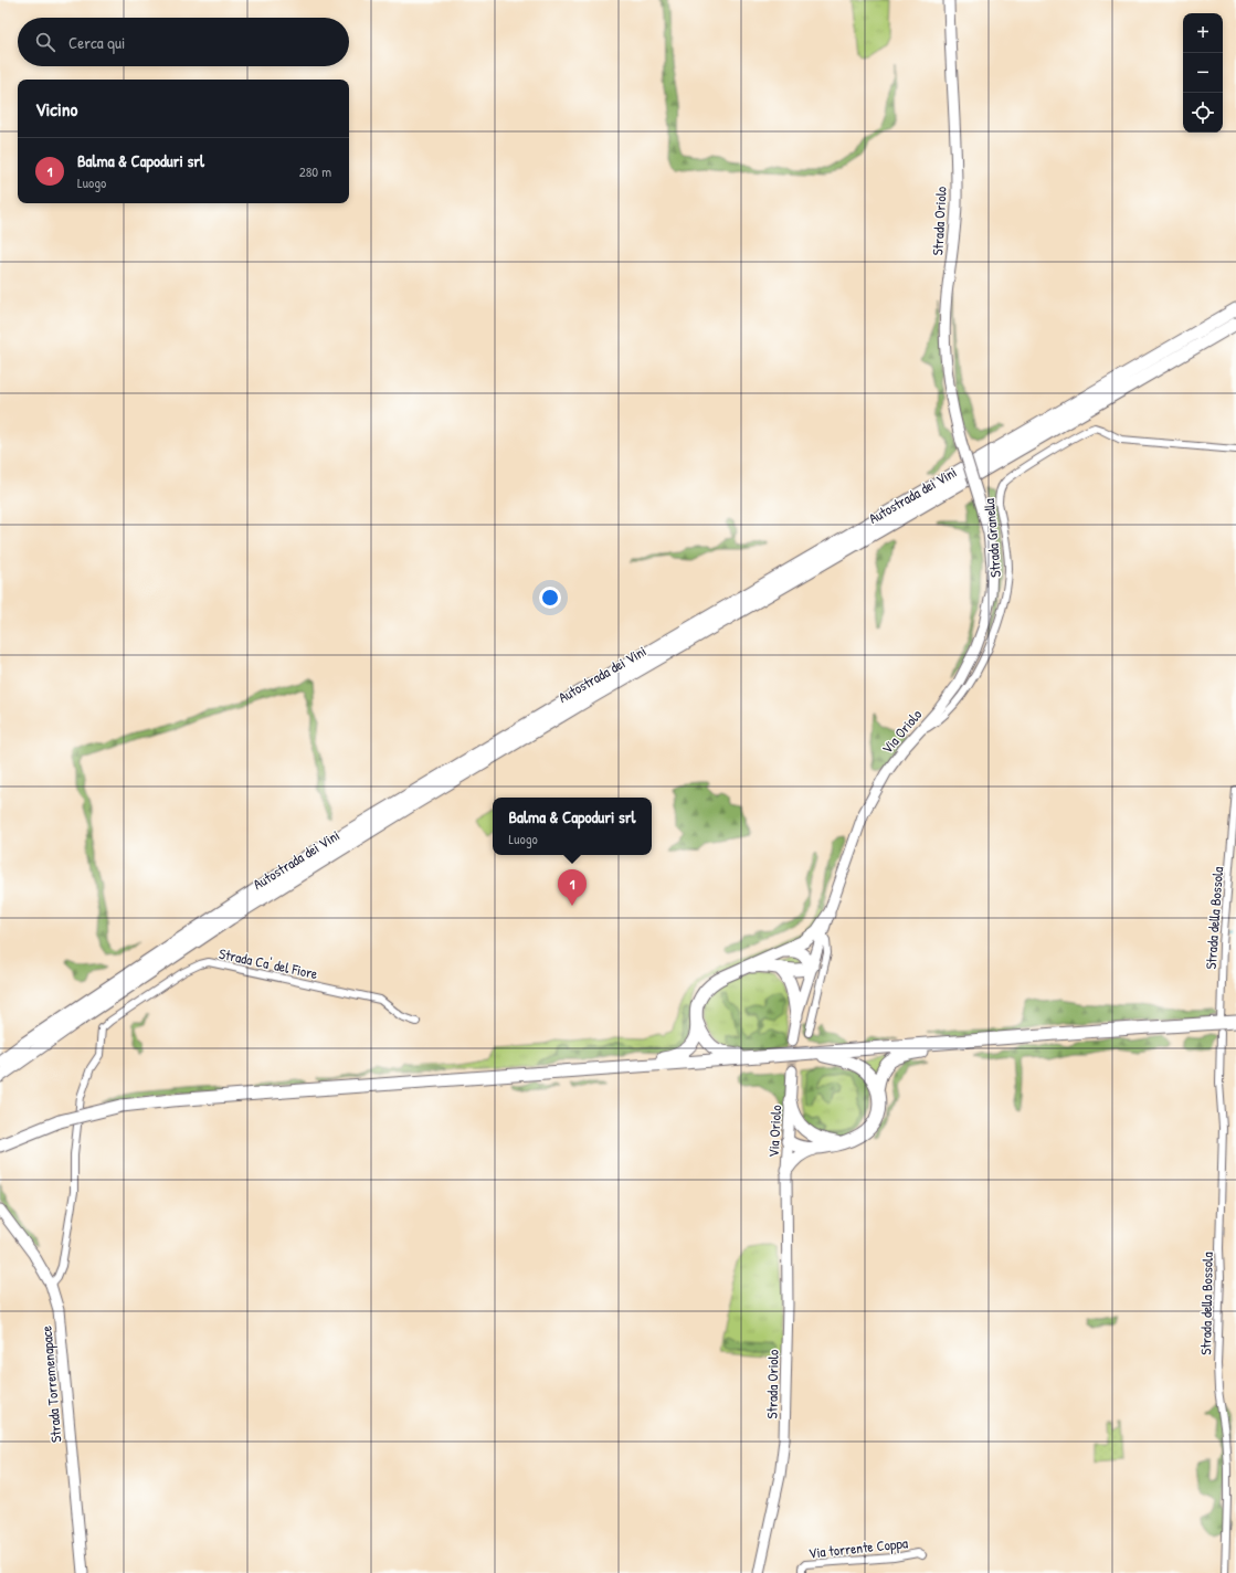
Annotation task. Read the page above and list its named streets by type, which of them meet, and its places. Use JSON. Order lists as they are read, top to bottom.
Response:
{
  "streets": {
    "highway": ["Autostrada dei Vini"],
    "street": [
      "Strada Oriolo",
      "Strada Granella",
      "Via Oriolo",
      "Strada della Bossola",
      "Strada Ca' del Fiore",
      "Strada Torremenapace",
      "Via torrente Coppa"
    ]
  },
  "crossings": [
    ["Strada Oriolo", "Via Oriolo"],
    ["Strada Granella", "Via Oriolo"],
    ["Strada Ca' del Fiore", "Strada Torremenapace"]
  ],
  "page": {
    "map_buttons": ["+", "−"],
    "search": "Cerca qui",
    "heading": "Vicino",
    "list": [
      {
        "mark": "1",
        "name": "Balma & Capoduri srl",
        "note": "Luogo",
        "value": "280 m"
      }
    ],
    "popup": ["Balma & Capoduri srl", "Luogo"],
    "pins": "1"
  }
}
